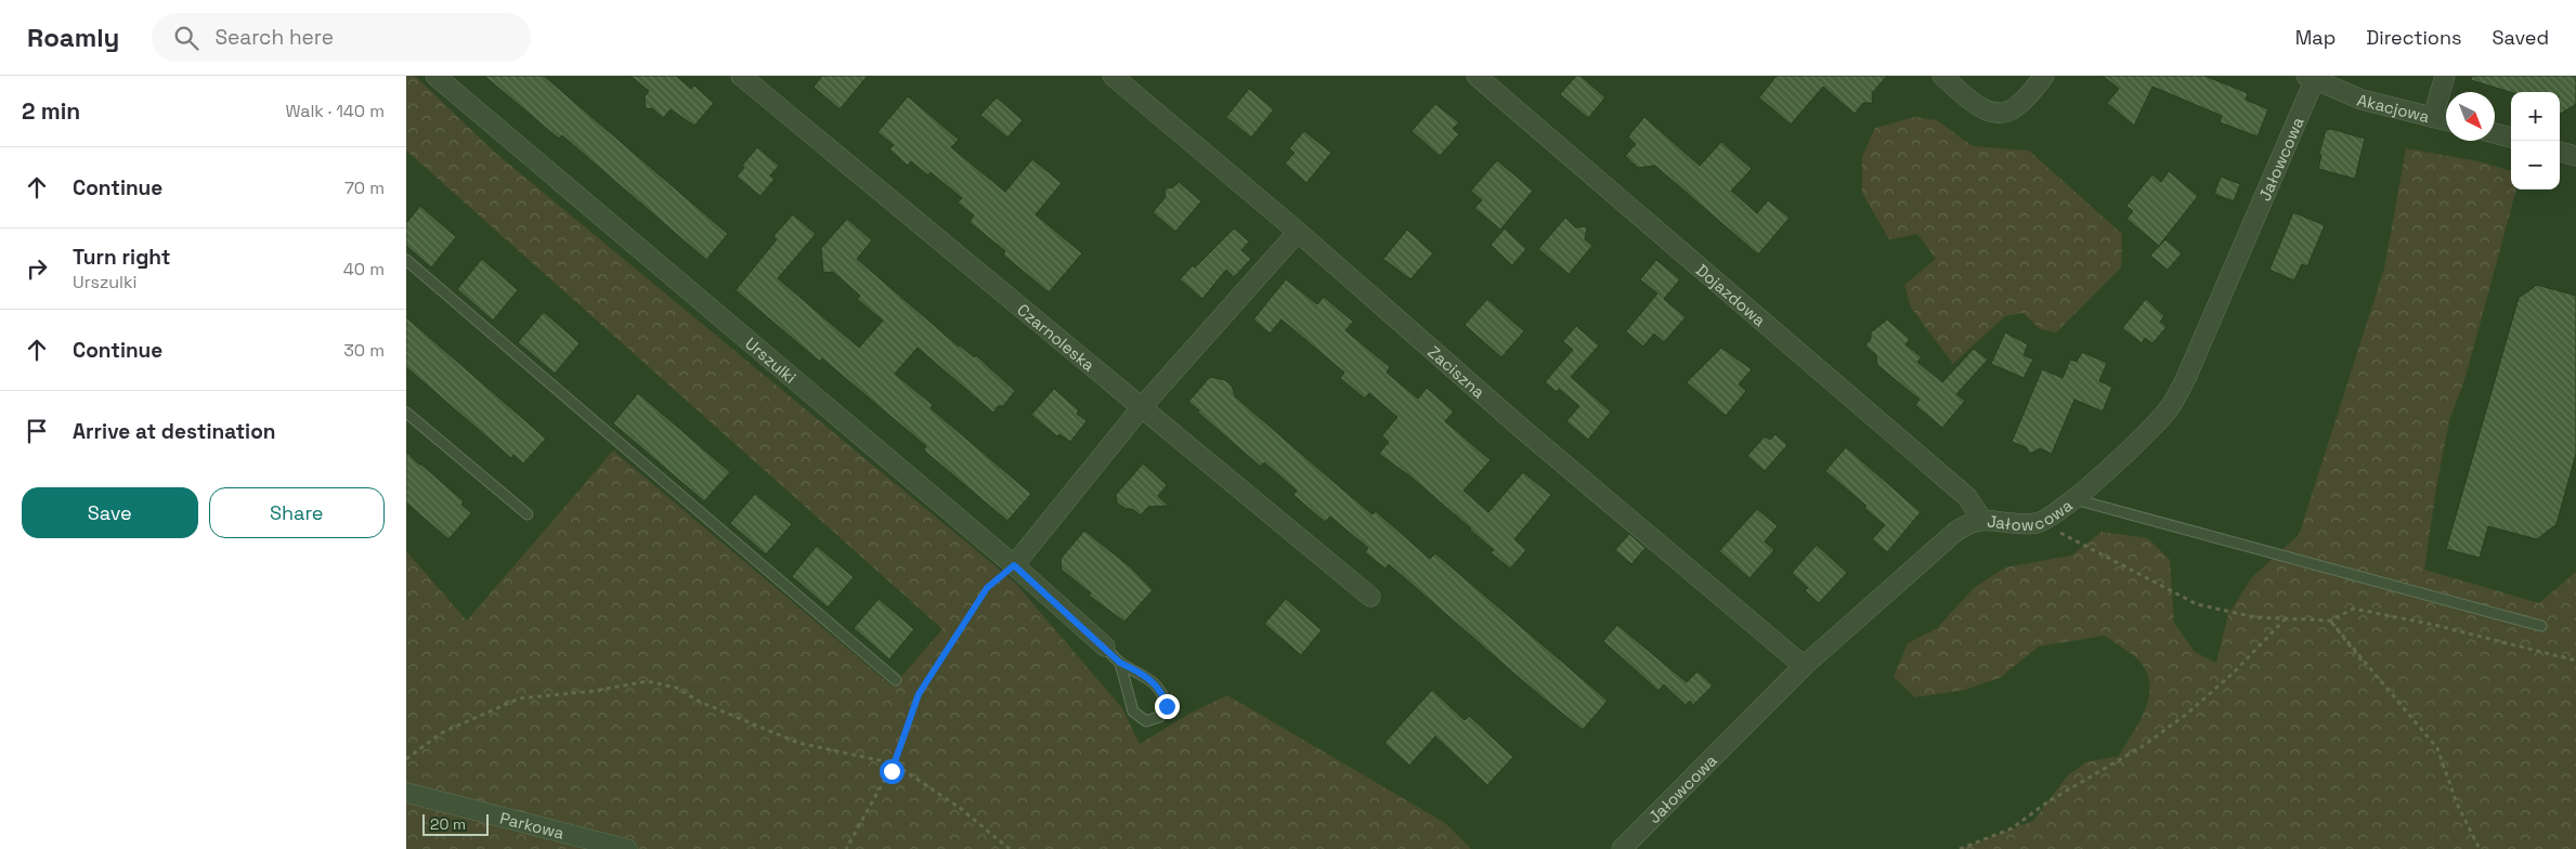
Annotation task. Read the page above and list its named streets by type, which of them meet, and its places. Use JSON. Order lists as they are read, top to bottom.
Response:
{
  "streets": {
    "street": [
      "Akacjowa",
      "Jałowcowa",
      "Dojazdowa",
      "Czarnoleska",
      "Urszulki",
      "Zaciszna",
      "Parkowa"
    ]
  },
  "crossings": [
    ["Akacjowa", "Jałowcowa"],
    ["Jałowcowa", "Dojazdowa"],
    ["Jałowcowa", "Zaciszna"]
  ],
  "scale_bar": "20 m",
  "north": "bottom right",
  "page": {
    "header": "Roamly",
    "search": "Search here",
    "nav": ["Map", "Directions", "Saved"],
    "heading": ["2 min", "Walk · 140 m"],
    "map_buttons": ["+", "−"],
    "list": [
      ["Continue", "70 m"],
      ["Turn right", "Urszulki", "40 m"],
      ["Continue", "30 m"],
      "Arrive at destination"
    ],
    "buttons": ["Save", "Share"],
    "scale": "20 m"
  }
}
